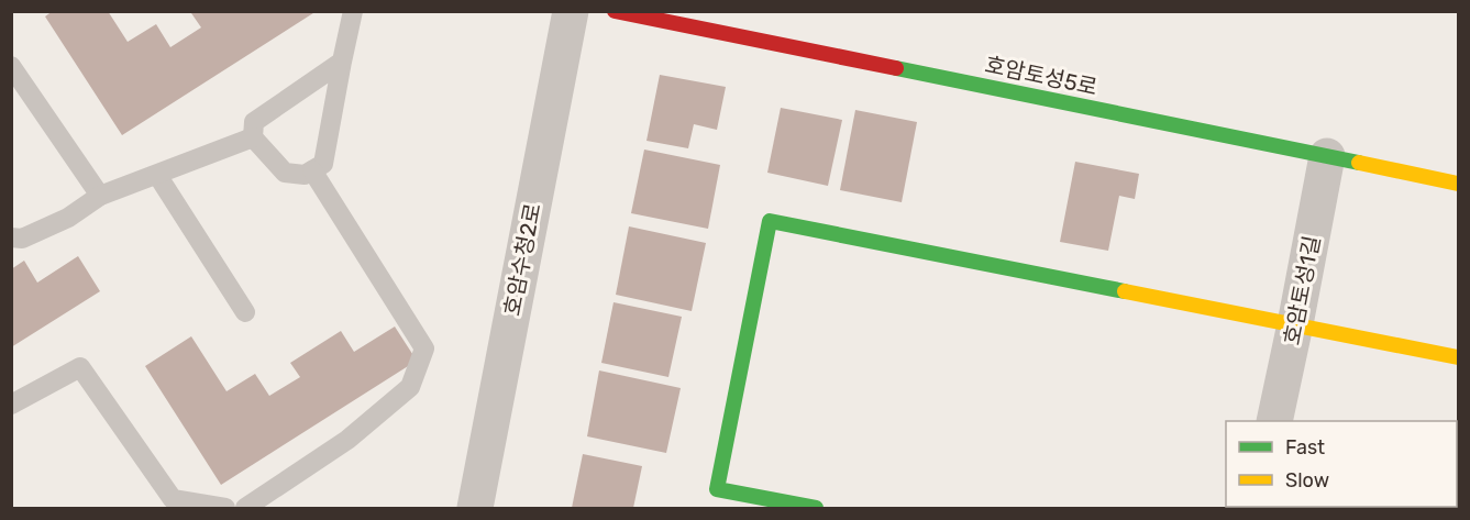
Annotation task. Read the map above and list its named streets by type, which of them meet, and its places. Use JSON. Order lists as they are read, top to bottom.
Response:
{
  "streets": {
    "street": ["호암토성5로", "호암수청2로", "호암토성1길"]
  },
  "crossings": [
    ["호암토성5로", "호암토성1길"]
  ],
  "legend": ["Fast", "Slow"]
}
